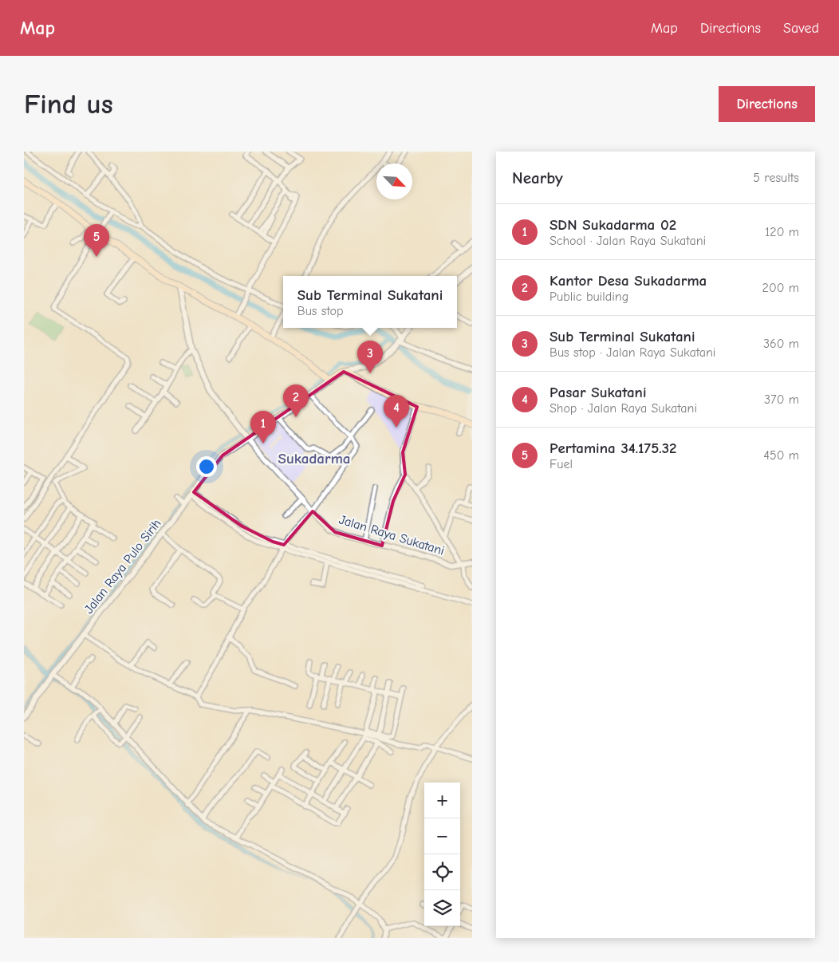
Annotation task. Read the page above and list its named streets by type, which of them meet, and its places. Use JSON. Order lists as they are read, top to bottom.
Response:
{
  "streets": {
    "street": ["Jalan Raya Sukatani", "Jalan Raya Pulo Sirih"]
  },
  "crossings": [
    ["Jalan Raya Sukatani", "Jalan Raya Pulo Sirih"]
  ],
  "districts": ["Sukadarma"],
  "north": "bottom right",
  "page": {
    "header": "Map",
    "nav": ["Map", "Directions", "Saved"],
    "buttons": "Directions",
    "title": "Find us",
    "heading": ["Nearby", "5 results"],
    "list": [
      {
        "mark": "1",
        "name": "SDN Sukadarma 02",
        "note": "School · Jalan Raya Sukatani",
        "value": "120 m"
      },
      {
        "mark": "2",
        "name": "Kantor Desa Sukadarma",
        "note": "Public building",
        "value": "200 m"
      },
      {
        "mark": "3",
        "name": "Sub Terminal Sukatani",
        "note": "Bus stop · Jalan Raya Sukatani",
        "value": "360 m"
      },
      {
        "mark": "4",
        "name": "Pasar Sukatani",
        "note": "Shop · Jalan Raya Sukatani",
        "value": "370 m"
      },
      {
        "mark": "5",
        "name": "Pertamina 34.175.32",
        "note": "Fuel",
        "value": "450 m"
      }
    ],
    "pins": [
      "5",
      "3",
      "2",
      "4",
      "1"
    ],
    "popup": ["Sub Terminal Sukatani", "Bus stop"],
    "map_buttons": ["+", "−"]
  }
}
